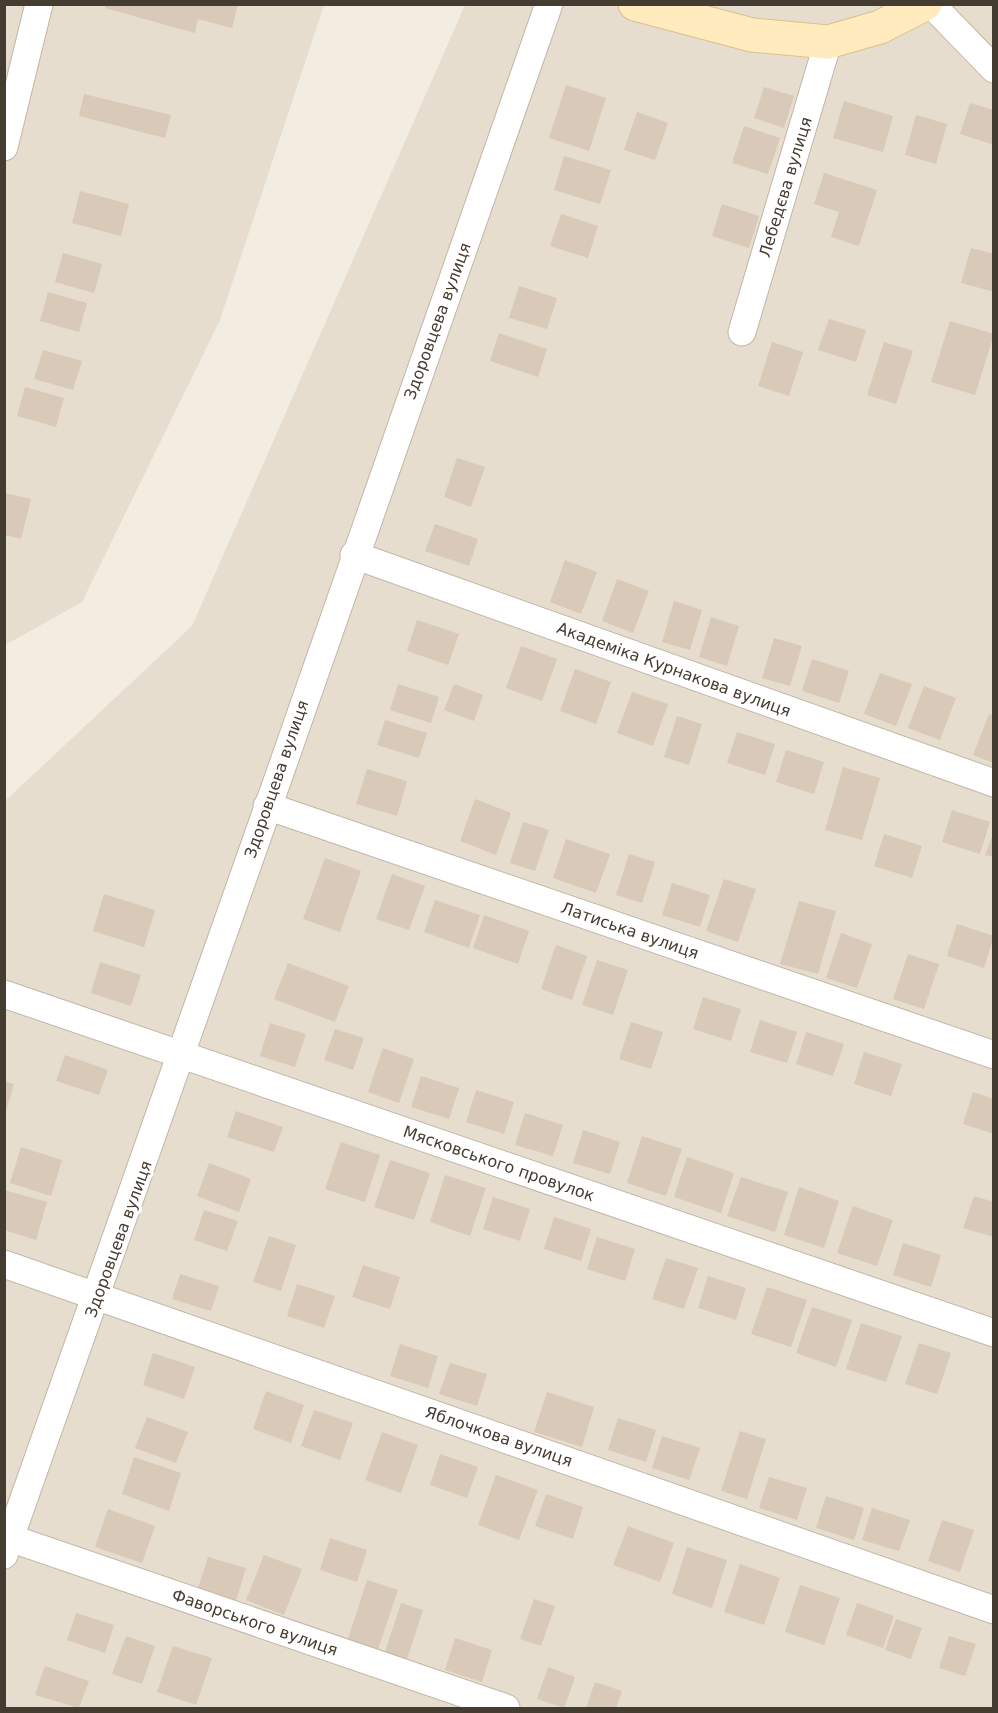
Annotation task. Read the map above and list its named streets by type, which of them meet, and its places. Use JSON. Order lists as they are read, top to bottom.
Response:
{
  "streets": {
    "street": [
      "Лебедєва вулиця",
      "Здоровцева вулиця",
      "Академіка Курнакова вулиця",
      "Латиська вулиця",
      "Мясковського провулок",
      "Яблочкова вулиця",
      "Фаворського вулиця"
    ]
  },
  "crossings": [
    ["Здоровцева вулиця", "Академіка Курнакова вулиця"],
    ["Здоровцева вулиця", "Латиська вулиця"],
    ["Здоровцева вулиця", "Мясковського провулок"],
    ["Здоровцева вулиця", "Яблочкова вулиця"],
    ["Здоровцева вулиця", "Фаворського вулиця"]
  ]
}
